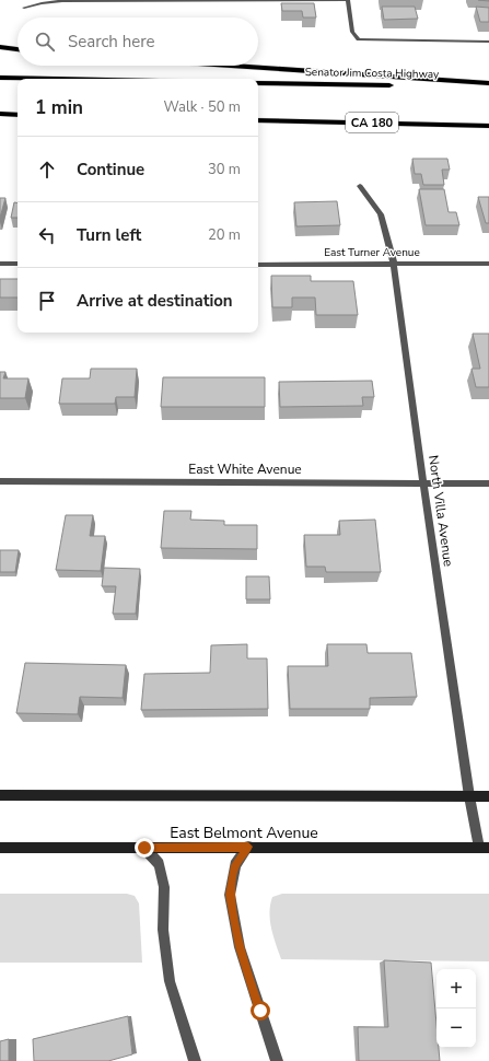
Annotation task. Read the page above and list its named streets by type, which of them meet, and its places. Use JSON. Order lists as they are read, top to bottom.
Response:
{
  "streets": {
    "highway": ["Senator Jim Costa Highway", "CA 180"],
    "main road": ["East Belmont Avenue"],
    "street": ["East Turner Avenue", "East White Avenue", "North Villa Avenue"]
  },
  "crossings": [
    ["East Turner Avenue", "North Villa Avenue"],
    ["East White Avenue", "North Villa Avenue"],
    ["North Villa Avenue", "East Belmont Avenue"]
  ],
  "page": {
    "search": "Search here",
    "heading": ["1 min", "Walk · 50 m"],
    "list": [
      ["Continue", "30 m"],
      ["Turn left", "20 m"],
      "Arrive at destination"
    ],
    "map_buttons": ["+", "−"]
  }
}
